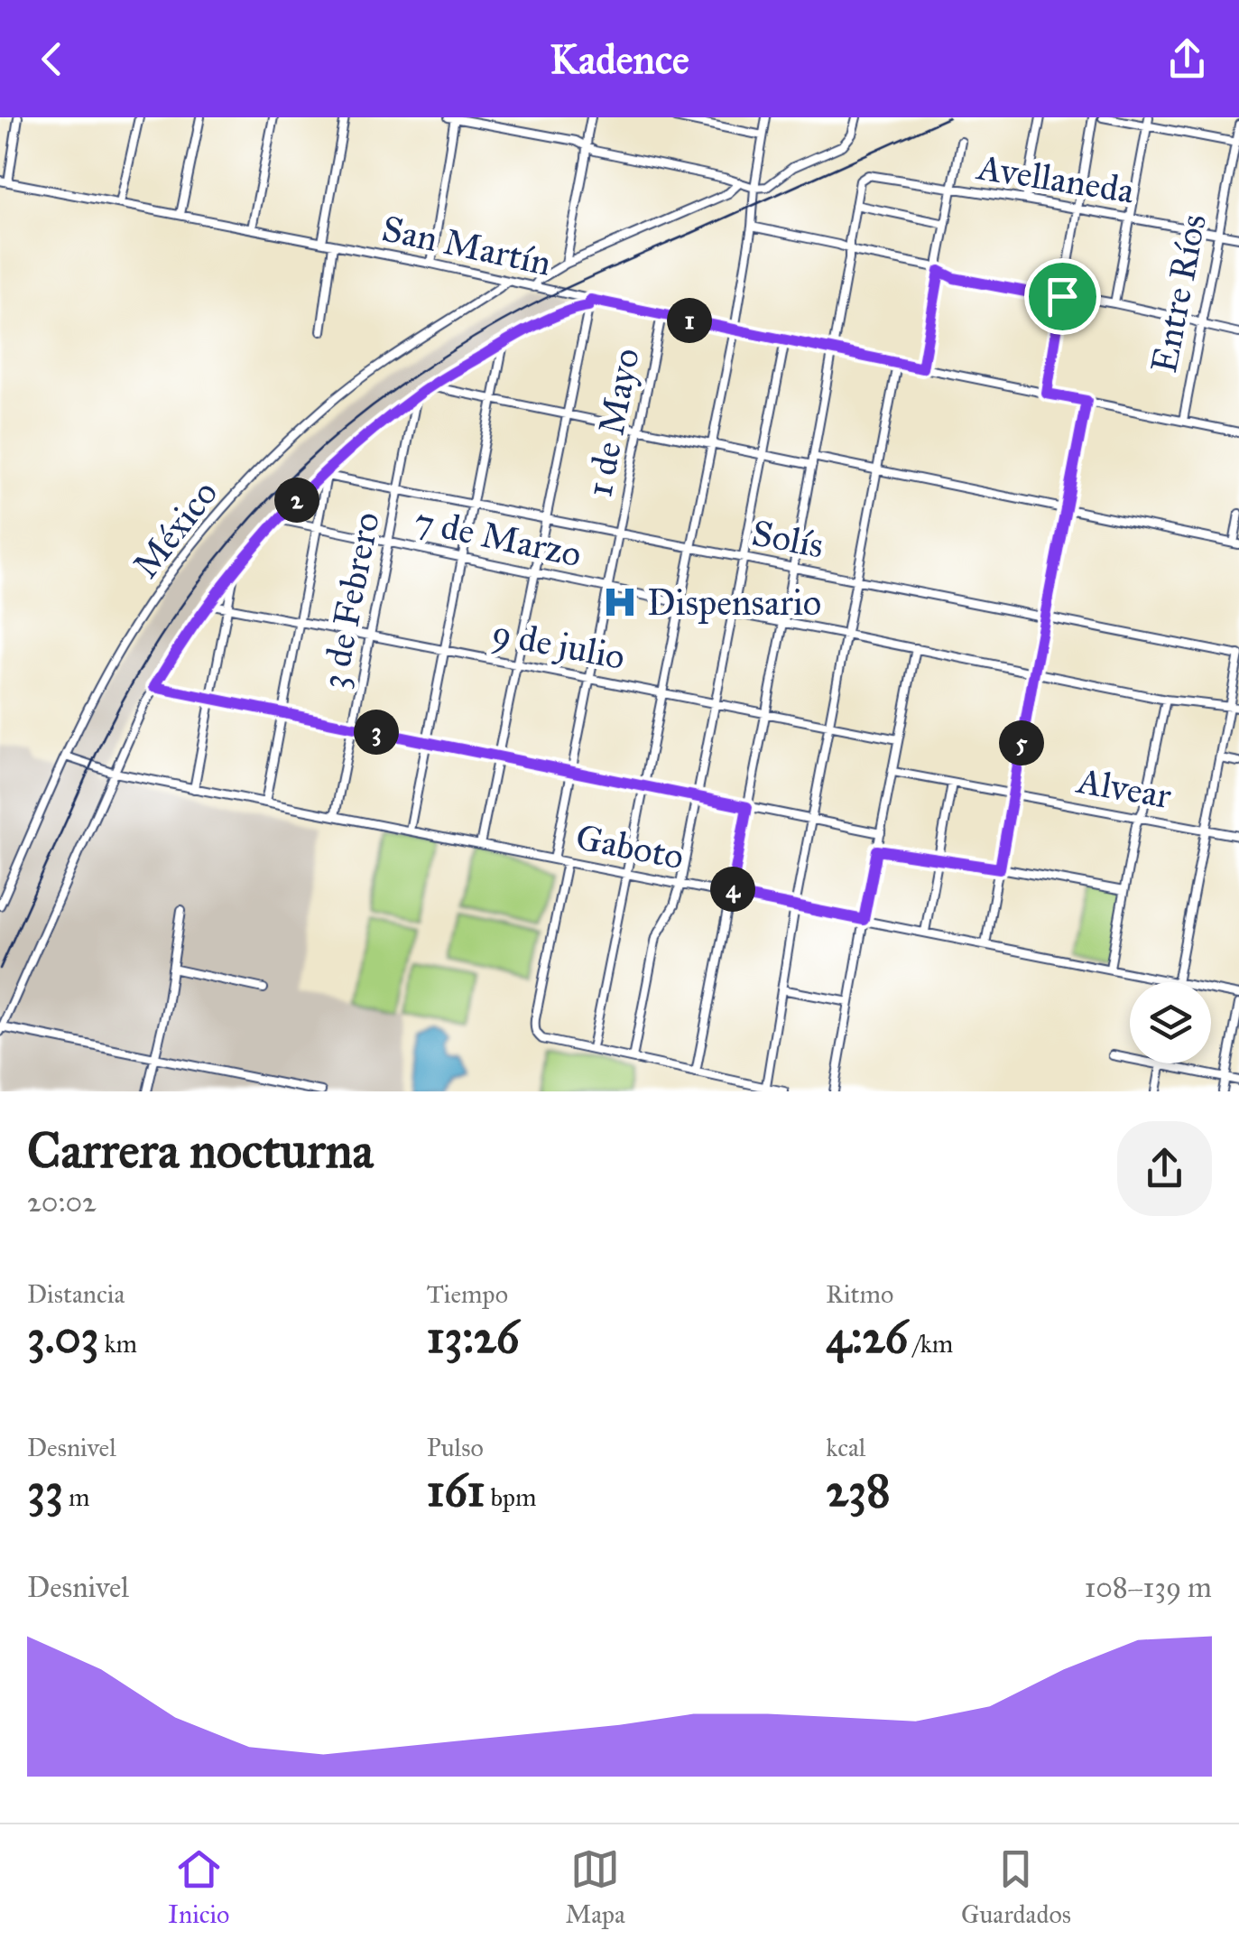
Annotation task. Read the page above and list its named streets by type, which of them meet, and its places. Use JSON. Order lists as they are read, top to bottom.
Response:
{
  "streets": {
    "street": [
      "Avellaneda",
      "San Martín",
      "Entre Ríos",
      "1 de Mayo",
      "México",
      "7 de Marzo",
      "Solís",
      "3 de Febrero",
      "9 de julio",
      "Alvear",
      "Gaboto"
    ]
  },
  "crossings": [
    ["Avellaneda", "Entre Ríos"],
    ["San Martín", "Entre Ríos"],
    ["San Martín", "1 de Mayo"],
    ["San Martín", "México"],
    ["1 de Mayo", "7 de Marzo"],
    ["1 de Mayo", "Solís"],
    ["1 de Mayo", "9 de julio"],
    ["1 de Mayo", "Gaboto"],
    ["México", "Gaboto"],
    ["7 de Marzo", "3 de Febrero"],
    ["Solís", "3 de Febrero"],
    ["3 de Febrero", "9 de julio"],
    ["3 de Febrero", "Gaboto"]
  ],
  "places": {
    "hospital": ["Dispensario"]
  },
  "page": {
    "header": "Kadence",
    "pins": [
      "1",
      "2",
      "3",
      "5",
      "4"
    ],
    "heading": ["Carrera nocturna", "20:02"],
    "stats": [
      ["Distancia", "3.03 km"],
      ["Tiempo", "13:26"],
      ["Ritmo", "4:26 /km"],
      ["Desnivel", "33 m"],
      ["Pulso", "161 bpm"],
      ["kcal", "238"]
    ],
    "chart": ["Desnivel", "108–139 m"],
    "tabs": ["Inicio", "Mapa", "Guardados"]
  }
}
